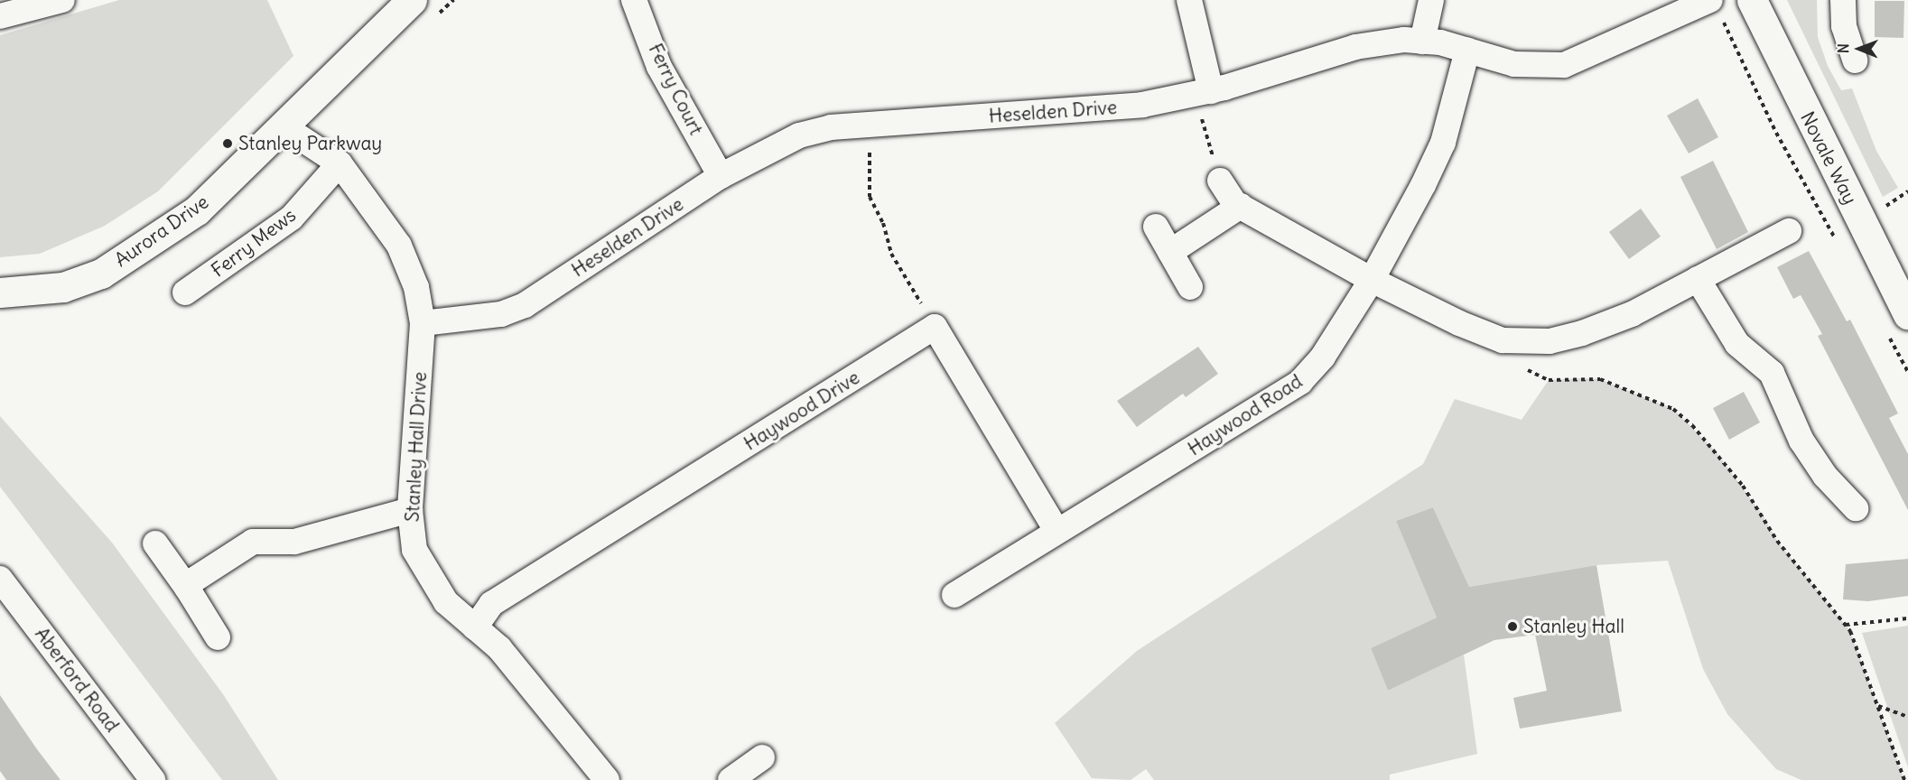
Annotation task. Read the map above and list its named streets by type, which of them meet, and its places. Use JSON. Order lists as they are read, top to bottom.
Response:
{
  "streets": {
    "main road": ["Novale Way", "Aurora Drive"],
    "street": [
      "Ferry Court",
      "Heselden Drive",
      "Ferry Mews",
      "Haywood Drive",
      "Haywood Road",
      "Stanley Hall Drive",
      "Aberford Road"
    ]
  },
  "crossings": [
    ["Ferry Court", "Heselden Drive"],
    ["Heselden Drive", "Haywood Road"],
    ["Heselden Drive", "Stanley Hall Drive"],
    ["Aurora Drive", "Stanley Hall Drive"],
    ["Ferry Mews", "Stanley Hall Drive"],
    ["Haywood Drive", "Stanley Hall Drive"]
  ],
  "places": ["Stanley Parkway", "Stanley Hall"],
  "north": "left"
}
